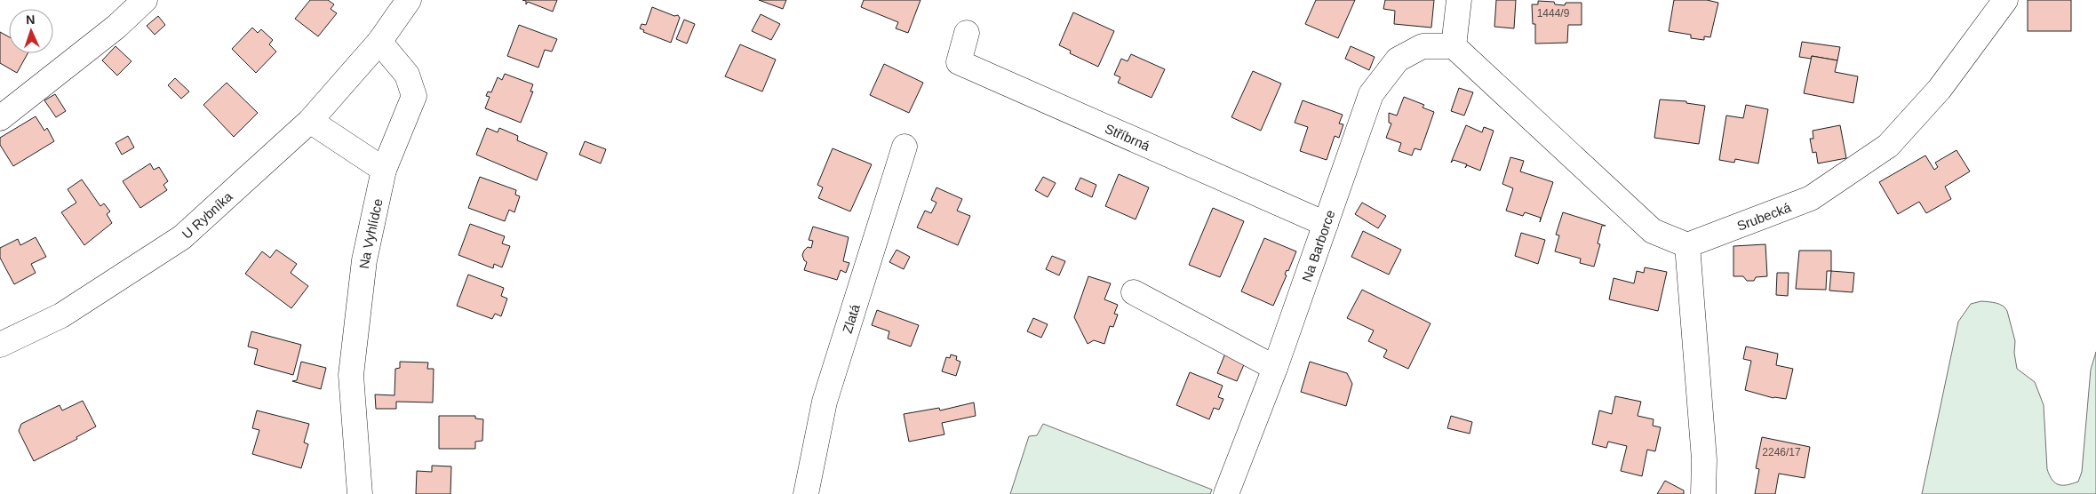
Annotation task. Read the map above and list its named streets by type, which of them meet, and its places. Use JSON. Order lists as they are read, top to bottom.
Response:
{
  "streets": {
    "street": [
      "Stříbrná",
      "U Rybníka",
      "Srubecká",
      "Na Vyhlídce",
      "Na Barborce",
      "Zlatá"
    ]
  },
  "crossings": [
    ["Stříbrná", "Na Barborce"],
    ["U Rybníka", "Na Vyhlídce"]
  ],
  "house_numbers": ["1444/9", "2246/17"],
  "north": "top"
}
